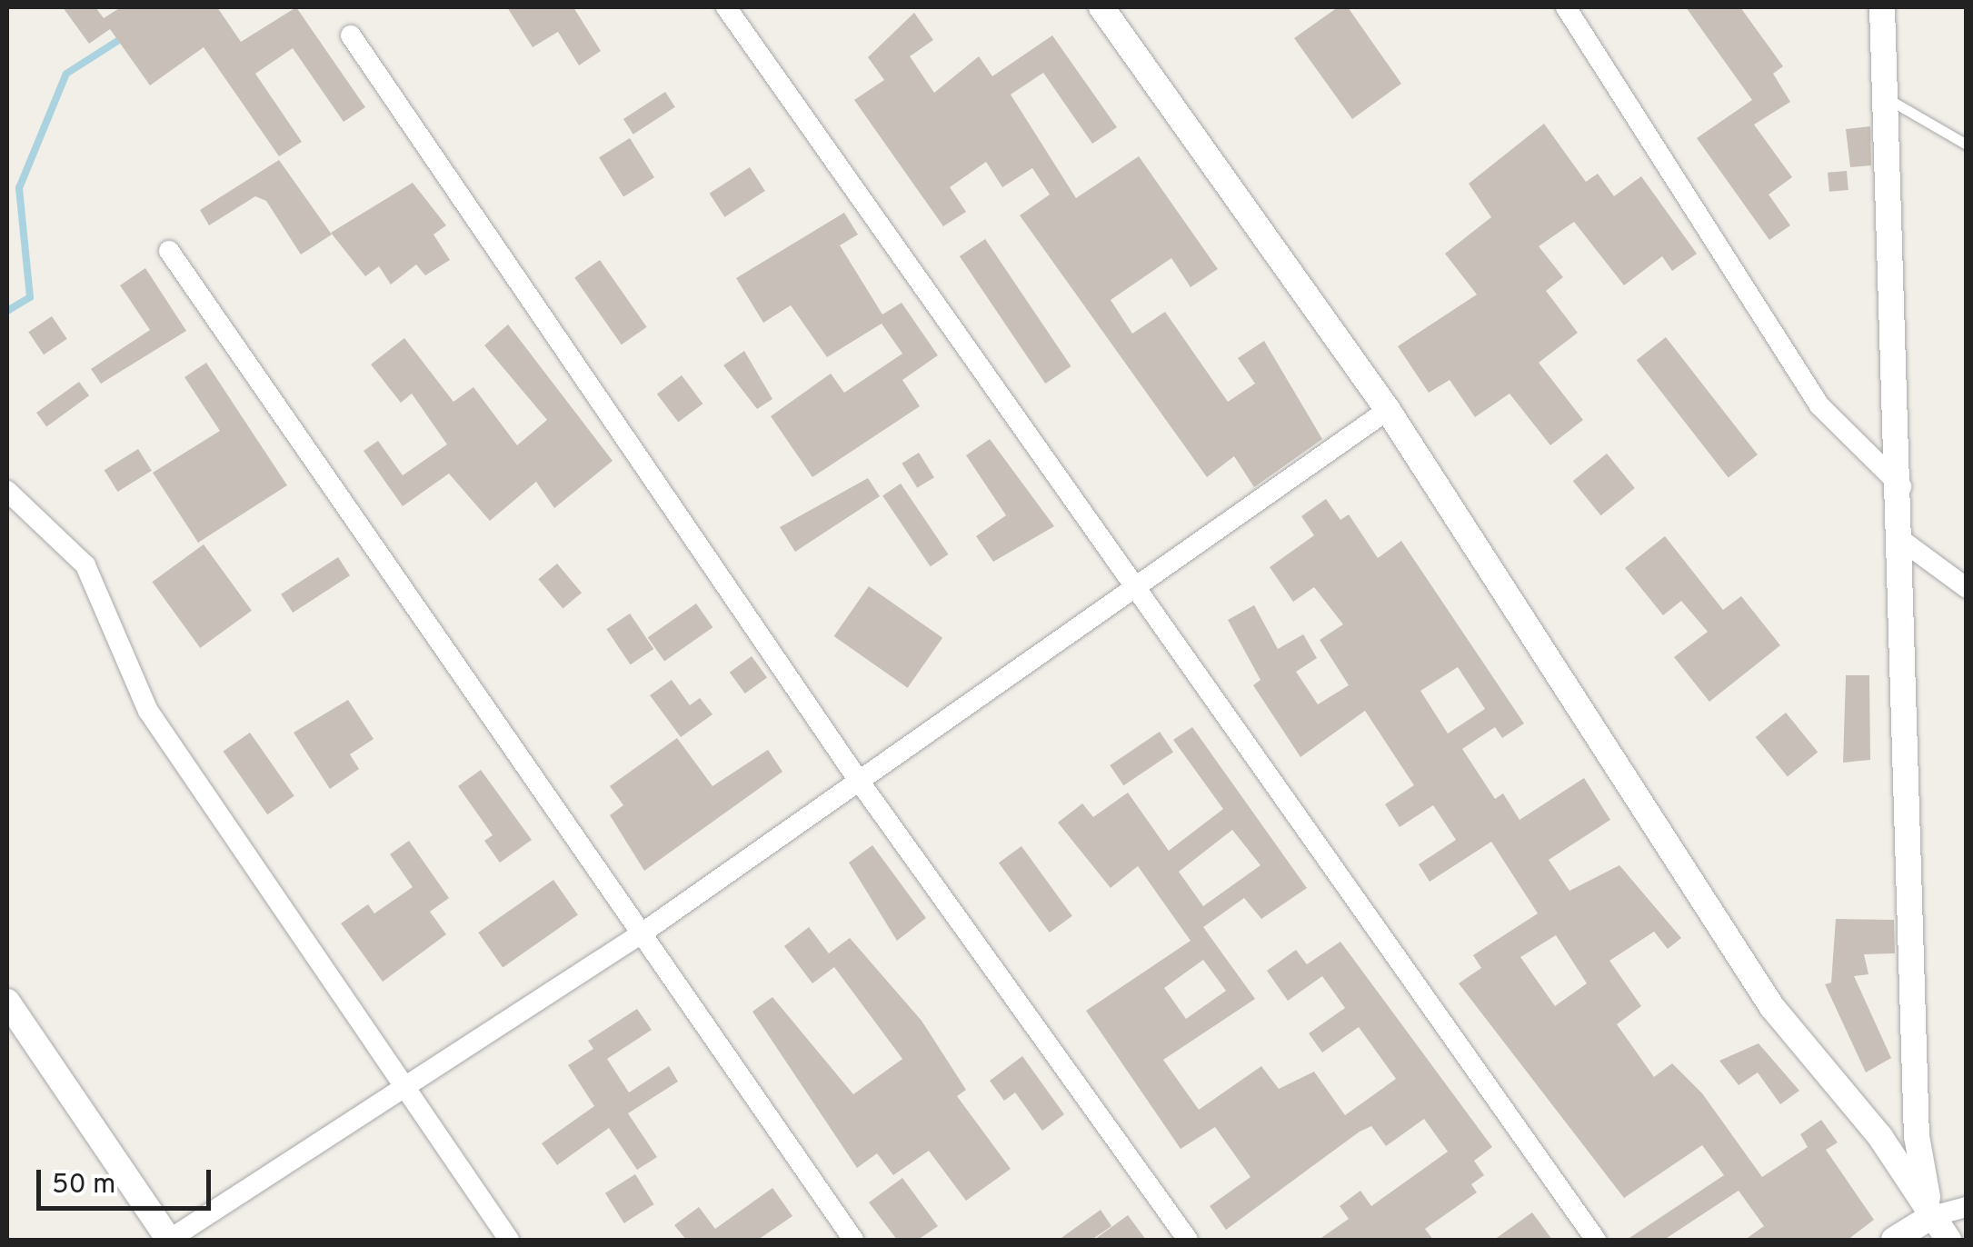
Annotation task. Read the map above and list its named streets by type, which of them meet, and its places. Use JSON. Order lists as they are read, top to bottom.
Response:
{
  "scale_bar": "50 m"
}
